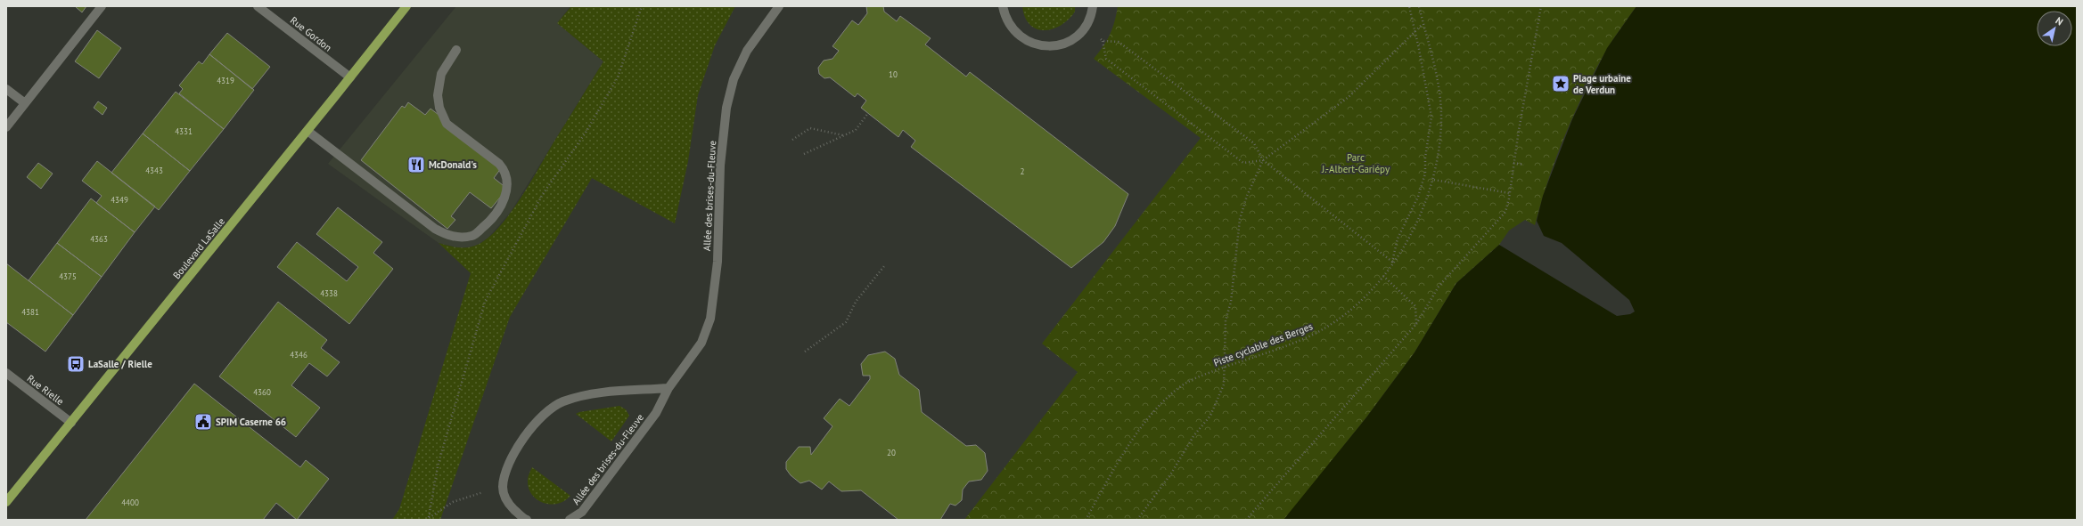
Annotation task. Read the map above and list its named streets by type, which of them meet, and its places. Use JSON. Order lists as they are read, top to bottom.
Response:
{
  "streets": {
    "main road": ["Boulevard LaSalle"],
    "street": ["Rue Gordon", "Allée des brises-du-Fleuve", "Rue Rielle"],
    "path": ["Piste cyclable des Berges"]
  },
  "crossings": [
    ["Rue Gordon", "Boulevard LaSalle"],
    ["Boulevard LaSalle", "Rue Rielle"]
  ],
  "parks": ["Parc J.-Albert-Gariépy"],
  "places": {
    "place": ["Plage urbaine de Verdun"],
    "restaurant": ["McDonald's"],
    "bus stop": ["LaSalle / Rielle"],
    "public building": ["SPIM Caserne 66"]
  },
  "house_numbers": [
    "10",
    "4319",
    "4331",
    "4343",
    "2",
    "4349",
    "4363",
    "4375",
    "4338",
    "4381",
    "4346",
    "4360",
    "20",
    "4400"
  ],
  "north": "top right"
}
